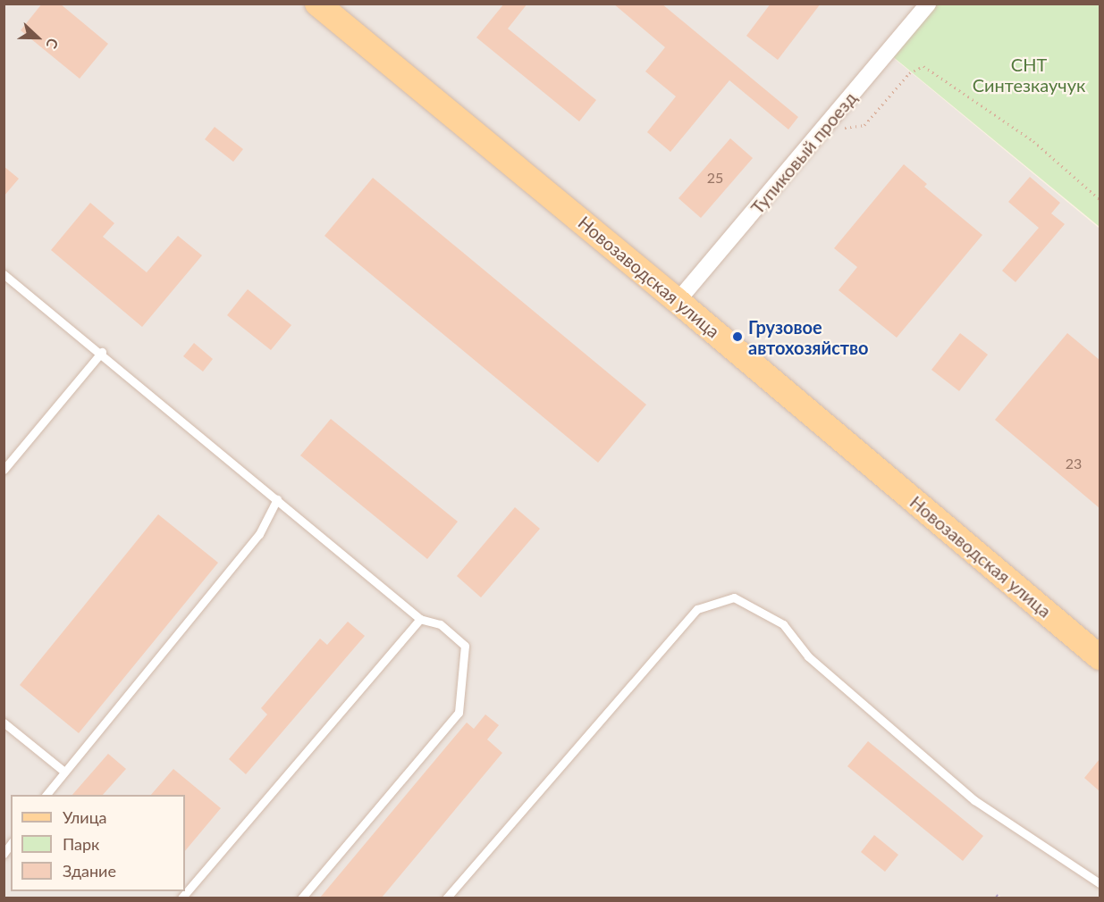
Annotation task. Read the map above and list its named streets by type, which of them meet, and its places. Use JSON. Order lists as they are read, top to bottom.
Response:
{
  "streets": {
    "main road": ["Новозаводская улица"],
    "street": ["Тупиковый проезд"]
  },
  "crossings": [
    ["Тупиковый проезд", "Новозаводская улица"]
  ],
  "parks": ["СНТ Синтезкаучук"],
  "places": ["Грузовое автохозяйство"],
  "house_numbers": ["25", "23"],
  "legend": ["Улица", "Парк", "Здание"],
  "north": "right"
}
